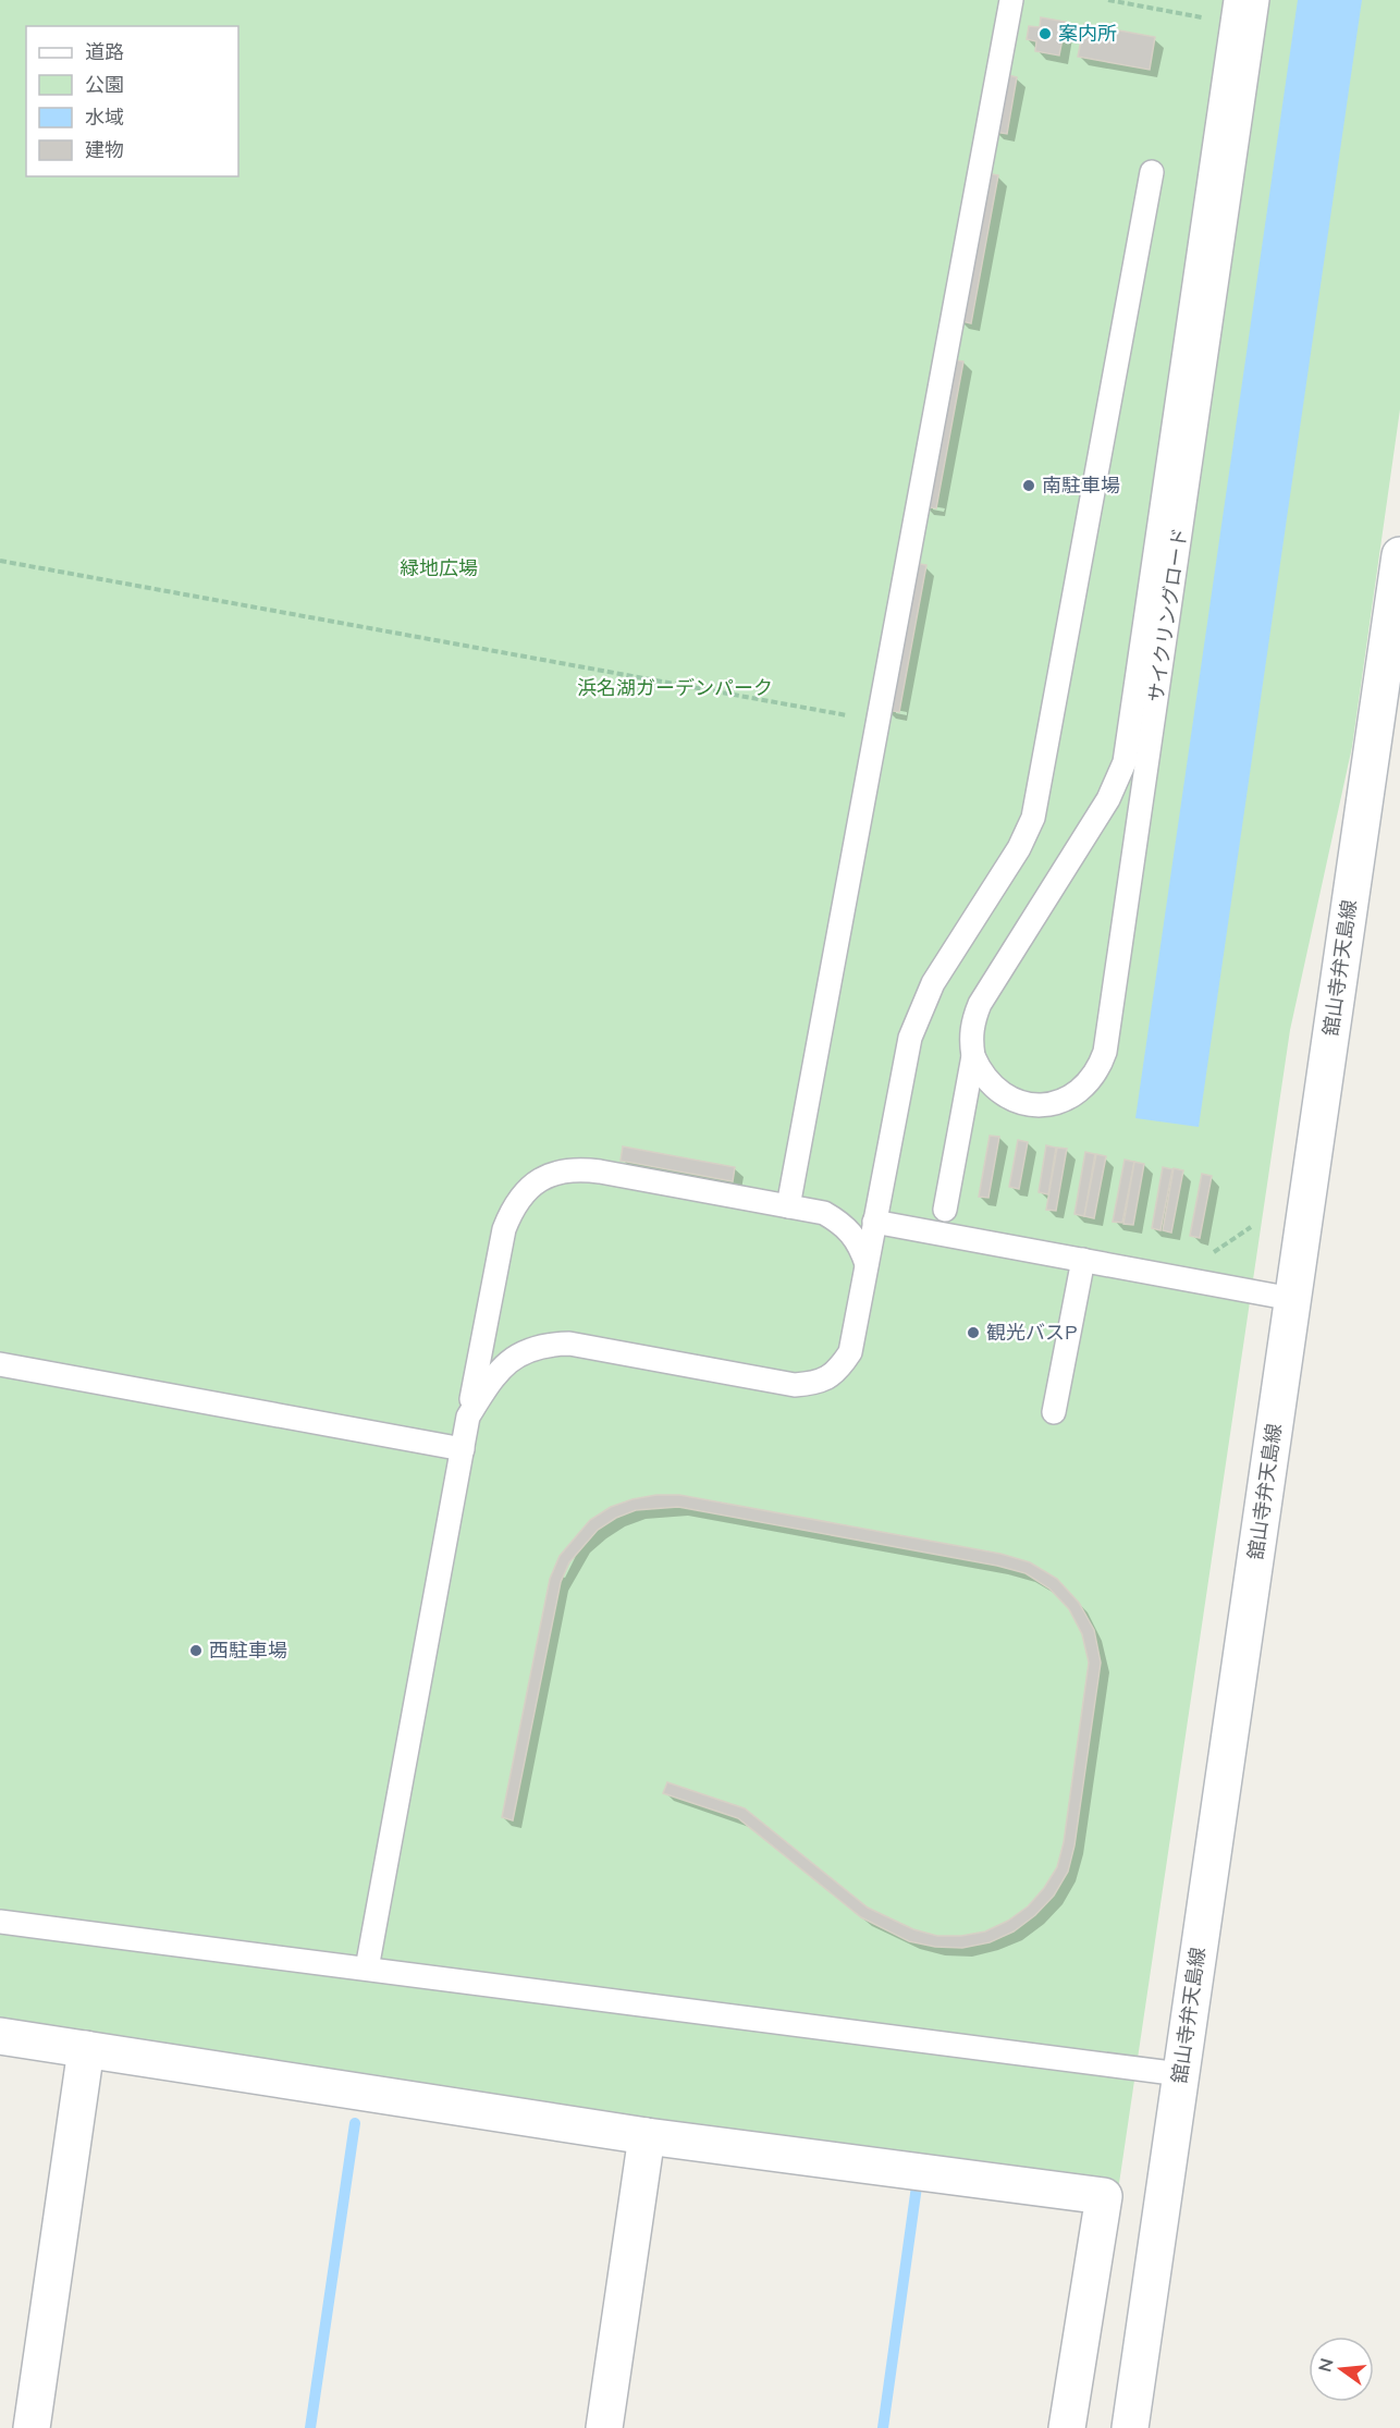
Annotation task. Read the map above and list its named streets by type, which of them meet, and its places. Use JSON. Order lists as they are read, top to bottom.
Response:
{
  "streets": {
    "street": ["舘山寺弁天島線"],
    "lane": ["サイクリングロード"]
  },
  "parks": ["緑地広場", "浜名湖ガーデンパーク"],
  "places": [
    "案内所",
    "南駐車場",
    "観光バスP",
    "西駐車場"
  ],
  "legend": [
    "道路",
    "公園",
    "水域",
    "建物"
  ],
  "north": "left"
}
